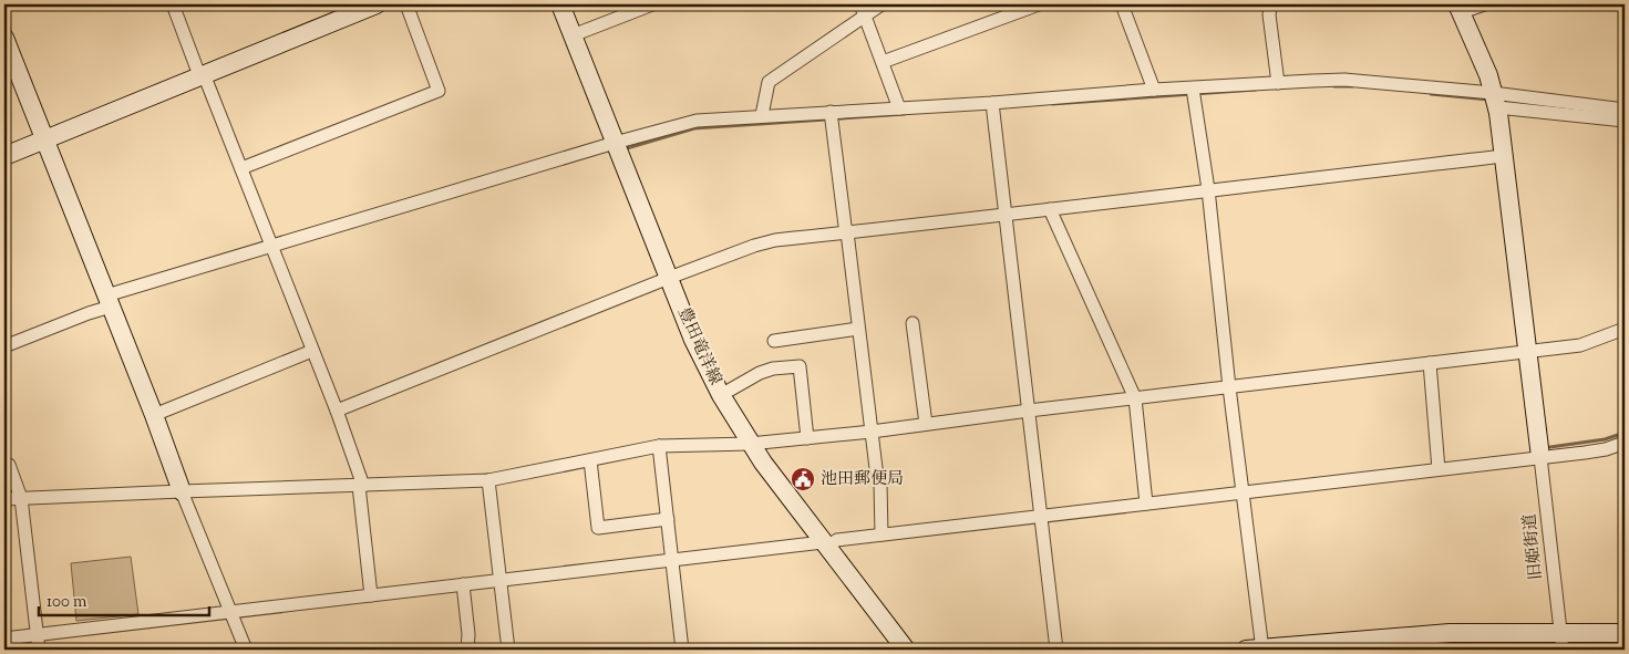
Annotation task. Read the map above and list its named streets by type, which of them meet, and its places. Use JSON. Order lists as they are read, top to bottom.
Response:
{
  "streets": {
    "street": ["豊田竜洋線", "旧姫街道"]
  },
  "places": {
    "public building": ["池田郵便局"]
  },
  "scale_bar": "100 m"
}
